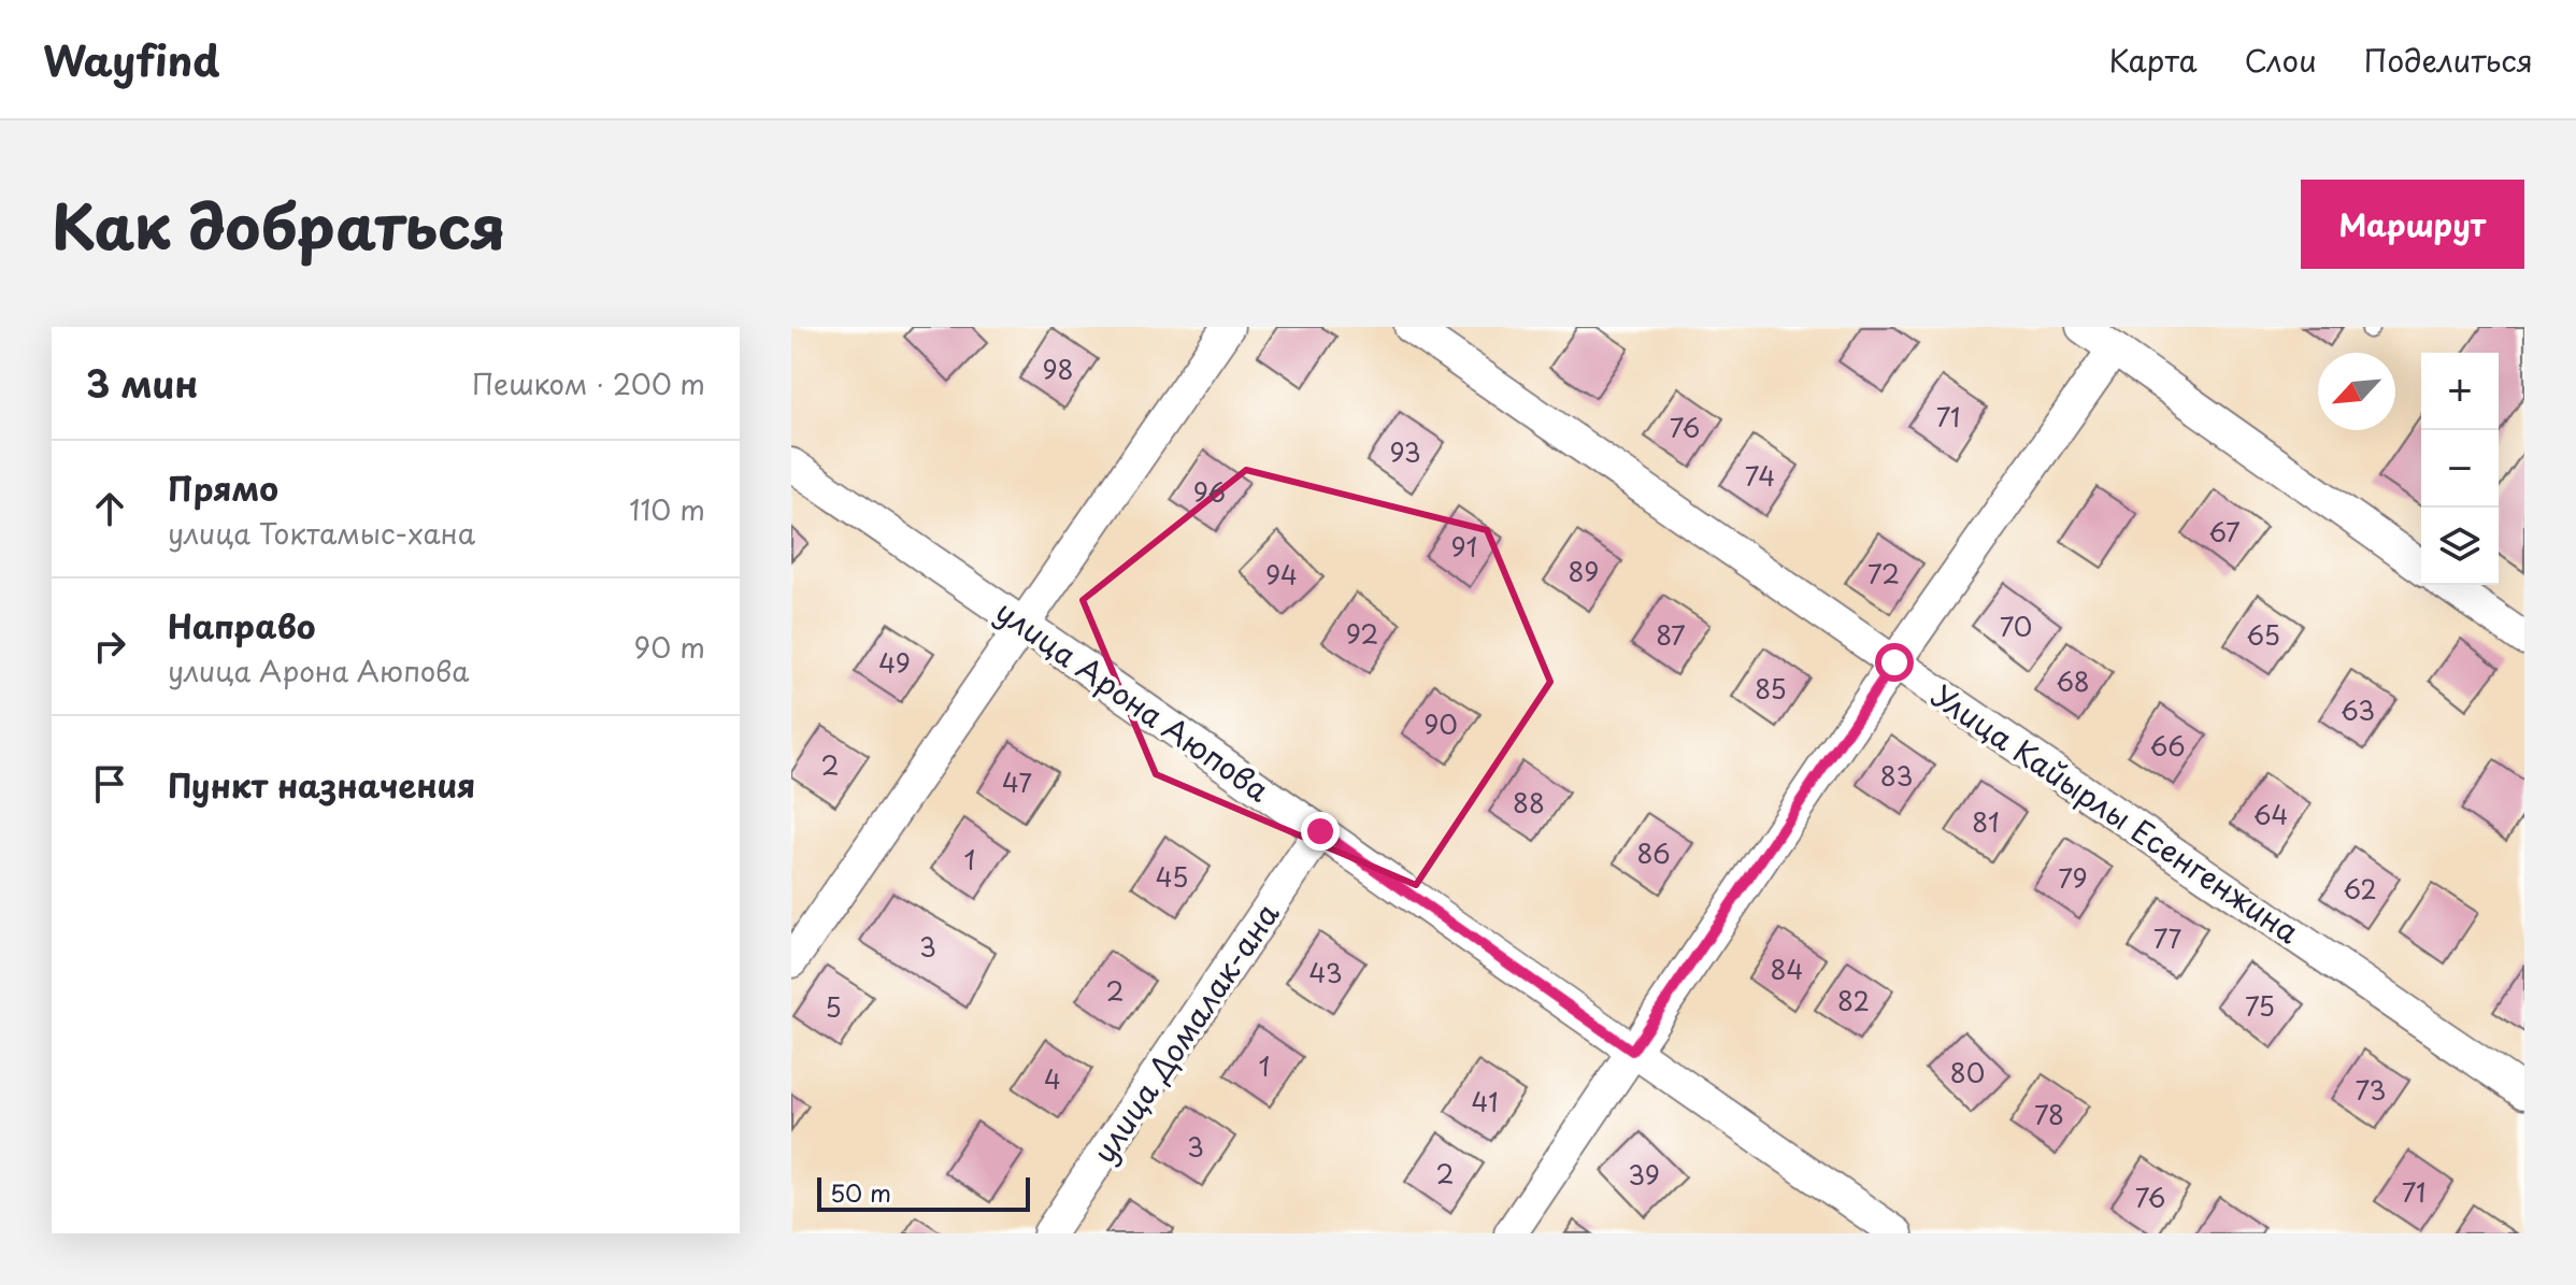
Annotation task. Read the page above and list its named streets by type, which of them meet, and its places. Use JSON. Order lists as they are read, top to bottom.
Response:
{
  "streets": {
    "street": ["улица Арона Аюпова", "Улица Кайырлы Есенгенжина", "улица Домалак-ана"]
  },
  "crossings": [
    ["улица Арона Аюпова", "улица Домалак-ана"]
  ],
  "house_numbers": [
    "98",
    "71",
    "76",
    "93",
    "74",
    "96",
    "67",
    "91",
    "89",
    "72",
    "94",
    "70",
    "92",
    "87",
    "65",
    "49",
    "68",
    "85",
    "63",
    "90",
    "66",
    "2",
    "83",
    "47",
    "88",
    "64",
    "81",
    "86",
    "1",
    "45",
    "79",
    "62",
    "77",
    "3",
    "84",
    "43",
    "2",
    "82",
    "75",
    "5",
    "1",
    "80",
    "4",
    "73",
    "41",
    "78",
    "3",
    "2",
    "39",
    "71",
    "76"
  ],
  "scale_bar": "50 m",
  "north": "bottom left",
  "page": {
    "header": "Wayfind",
    "nav": ["Карта", "Слои", "Поделиться"],
    "title": "Как добраться",
    "buttons": "Маршрут",
    "heading": ["3 мин", "Пешком · 200 m"],
    "map_buttons": ["+", "−"],
    "list": [
      ["Прямо", "улица Токтамыс-хана", "110 m"],
      ["Направо", "улица Арона Аюпова", "90 m"],
      "Пункт назначения"
    ],
    "scale": "50 m"
  }
}
